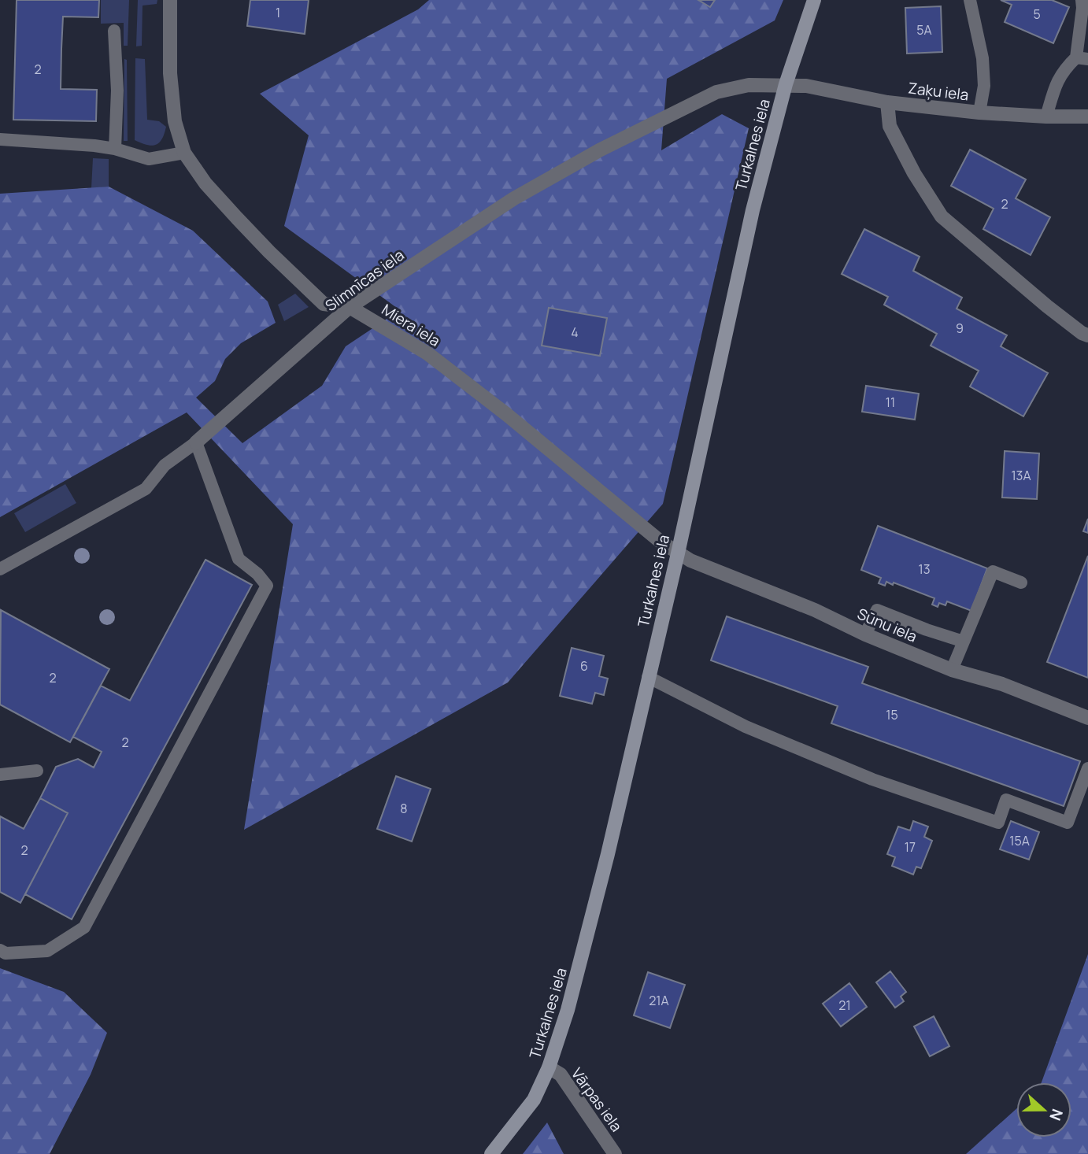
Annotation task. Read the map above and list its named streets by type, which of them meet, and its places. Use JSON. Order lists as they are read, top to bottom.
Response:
{
  "streets": {
    "main road": ["Turkalnes iela"],
    "street": [
      "Zaķu iela",
      "Slimnīcas iela",
      "Miera iela",
      "Sūnu iela",
      "Vārpas iela"
    ]
  },
  "crossings": [
    ["Zaķu iela", "Turkalnes iela"],
    ["Zaķu iela", "Slimnīcas iela"],
    ["Turkalnes iela", "Slimnīcas iela"],
    ["Turkalnes iela", "Miera iela"],
    ["Turkalnes iela", "Sūnu iela"],
    ["Turkalnes iela", "Vārpas iela"],
    ["Slimnīcas iela", "Miera iela"],
    ["Miera iela", "Sūnu iela"]
  ],
  "house_numbers": [
    "1",
    "5",
    "5A",
    "2",
    "2",
    "9",
    "4",
    "11",
    "13A",
    "13",
    "6",
    "2",
    "15",
    "2",
    "8",
    "15A",
    "17",
    "2",
    "21A",
    "21"
  ],
  "north": "right"
}
